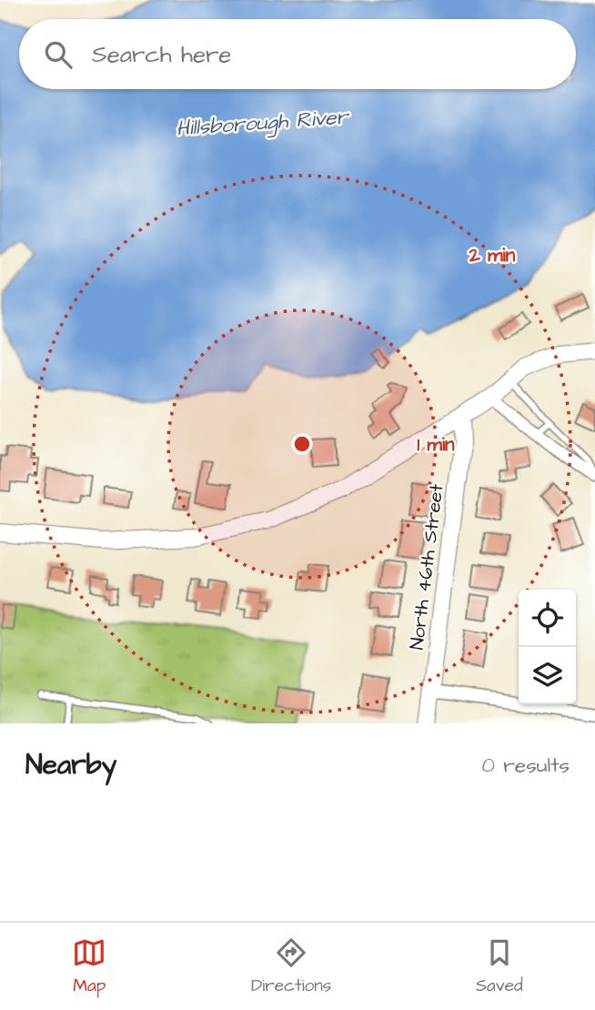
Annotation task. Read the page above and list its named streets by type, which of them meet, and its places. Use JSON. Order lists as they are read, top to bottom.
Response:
{
  "streets": {
    "street": ["North 46th Street"]
  },
  "water": ["Hillsborough River"],
  "page": {
    "search": "Search here",
    "heading": ["Nearby", "0 results"],
    "nav": ["Map", "Directions", "Saved"]
  },
  "rings": ["2 min", "1 min"]
}
